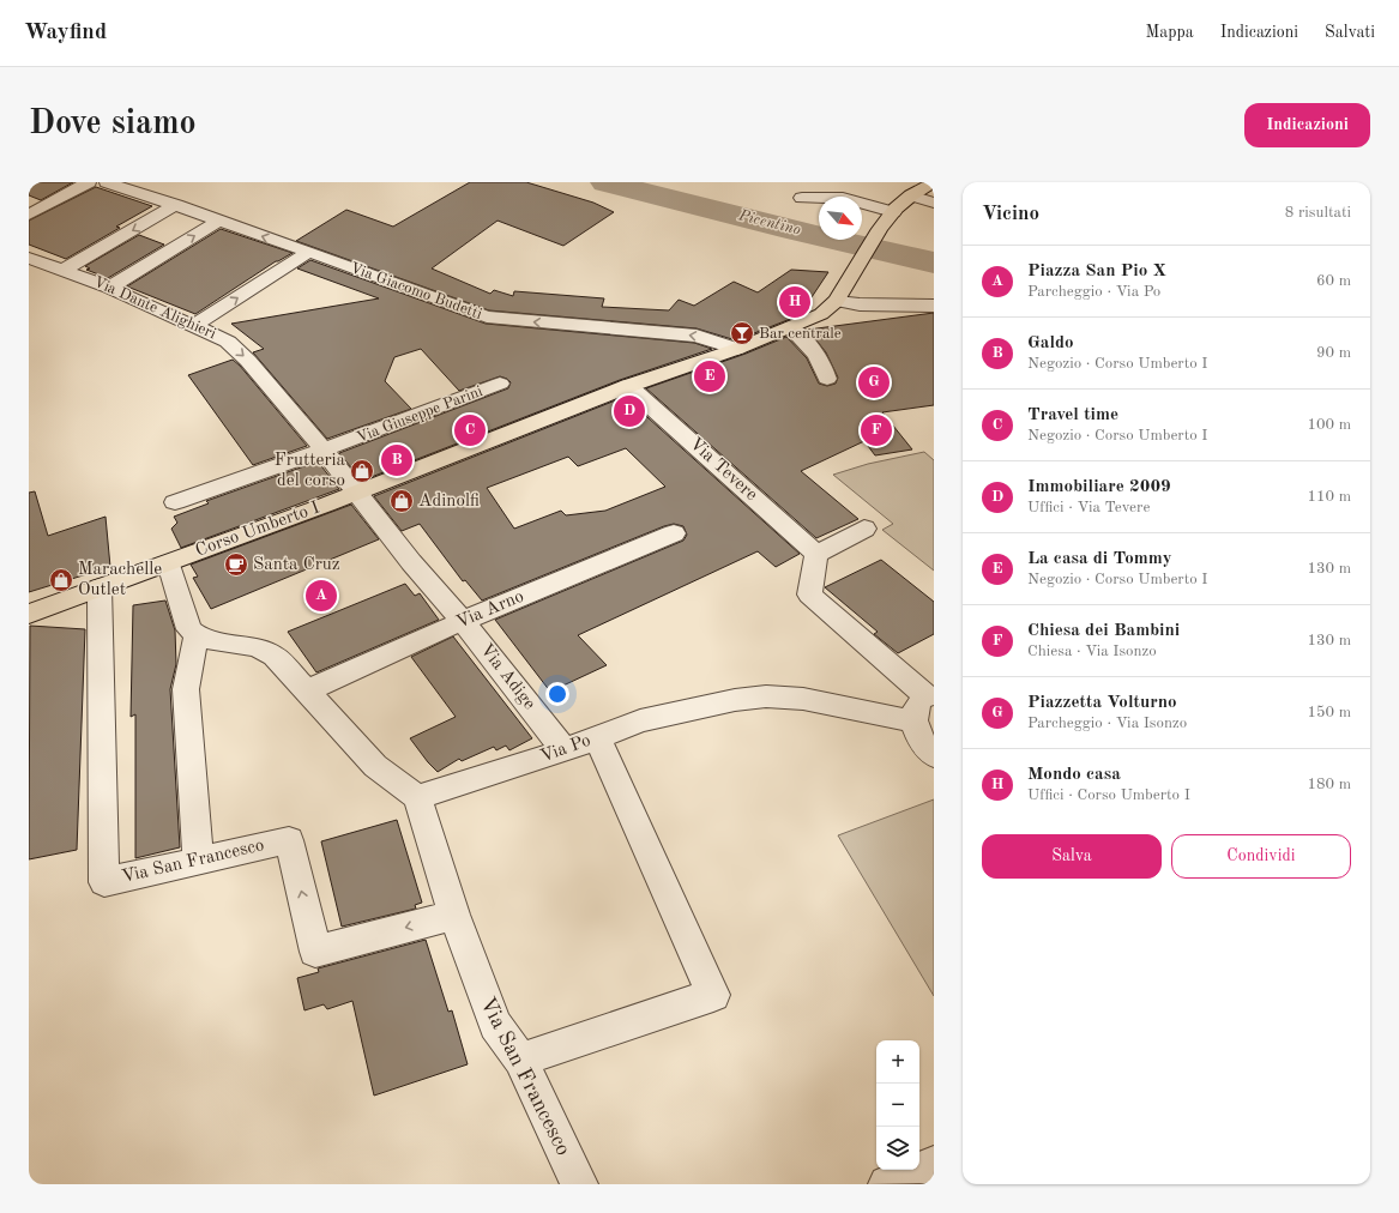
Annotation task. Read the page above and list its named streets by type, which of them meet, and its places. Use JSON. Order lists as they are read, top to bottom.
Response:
{
  "streets": {
    "main road": ["Corso Umberto I"],
    "street": [
      "Via Giacomo Budetti",
      "Via Dante Alighieri",
      "Via Giuseppe Parini",
      "Via Tevere",
      "Via Arno",
      "Via Adige",
      "Via Po",
      "Via San Francesco"
    ]
  },
  "crossings": [
    ["Via Giacomo Budetti", "Corso Umberto I"],
    ["Via Dante Alighieri", "Via Giuseppe Parini"],
    ["Via Dante Alighieri", "Corso Umberto I"],
    ["Via Dante Alighieri", "Via Adige"],
    ["Via Tevere", "Corso Umberto I"],
    ["Corso Umberto I", "Via Adige"],
    ["Corso Umberto I", "Via San Francesco"],
    ["Via Arno", "Via Adige"],
    ["Via Adige", "Via Po"],
    ["Via Po", "Via San Francesco"]
  ],
  "one_way": ["Via Giacomo Budetti", "Via Dante Alighieri"],
  "water": ["Picentino"],
  "places": {
    "bar": ["Bar centrale"],
    "shop": ["Frutteria del corso", "Adinolfi", "Marachelle Outlet"],
    "cafe": ["Santa Cruz"]
  },
  "north": "bottom right",
  "page": {
    "header": "Wayfind",
    "nav": ["Mappa", "Indicazioni", "Salvati"],
    "buttons": [
      "Indicazioni",
      ["Salva", "Condividi"]
    ],
    "title": "Dove siamo",
    "heading": ["Vicino", "8 risultati"],
    "list": [
      {
        "mark": "A",
        "name": "Piazza San Pio X",
        "note": "Parcheggio · Via Po",
        "value": "60 m"
      },
      {
        "mark": "B",
        "name": "Galdo",
        "note": "Negozio · Corso Umberto I",
        "value": "90 m"
      },
      {
        "mark": "C",
        "name": "Travel time",
        "note": "Negozio · Corso Umberto I",
        "value": "100 m"
      },
      {
        "mark": "D",
        "name": "Immobiliare 2009",
        "note": "Uffici · Via Tevere",
        "value": "110 m"
      },
      {
        "mark": "E",
        "name": "La casa di Tommy",
        "note": "Negozio · Corso Umberto I",
        "value": "130 m"
      },
      {
        "mark": "F",
        "name": "Chiesa dei Bambini",
        "note": "Chiesa · Via Isonzo",
        "value": "130 m"
      },
      {
        "mark": "G",
        "name": "Piazzetta Volturno",
        "note": "Parcheggio · Via Isonzo",
        "value": "150 m"
      },
      {
        "mark": "H",
        "name": "Mondo casa",
        "note": "Uffici · Corso Umberto I",
        "value": "180 m"
      }
    ],
    "pins": [
      "H",
      "E",
      "G",
      "D",
      "C",
      "F",
      "B",
      "A"
    ],
    "map_buttons": ["+", "−"]
  }
}
